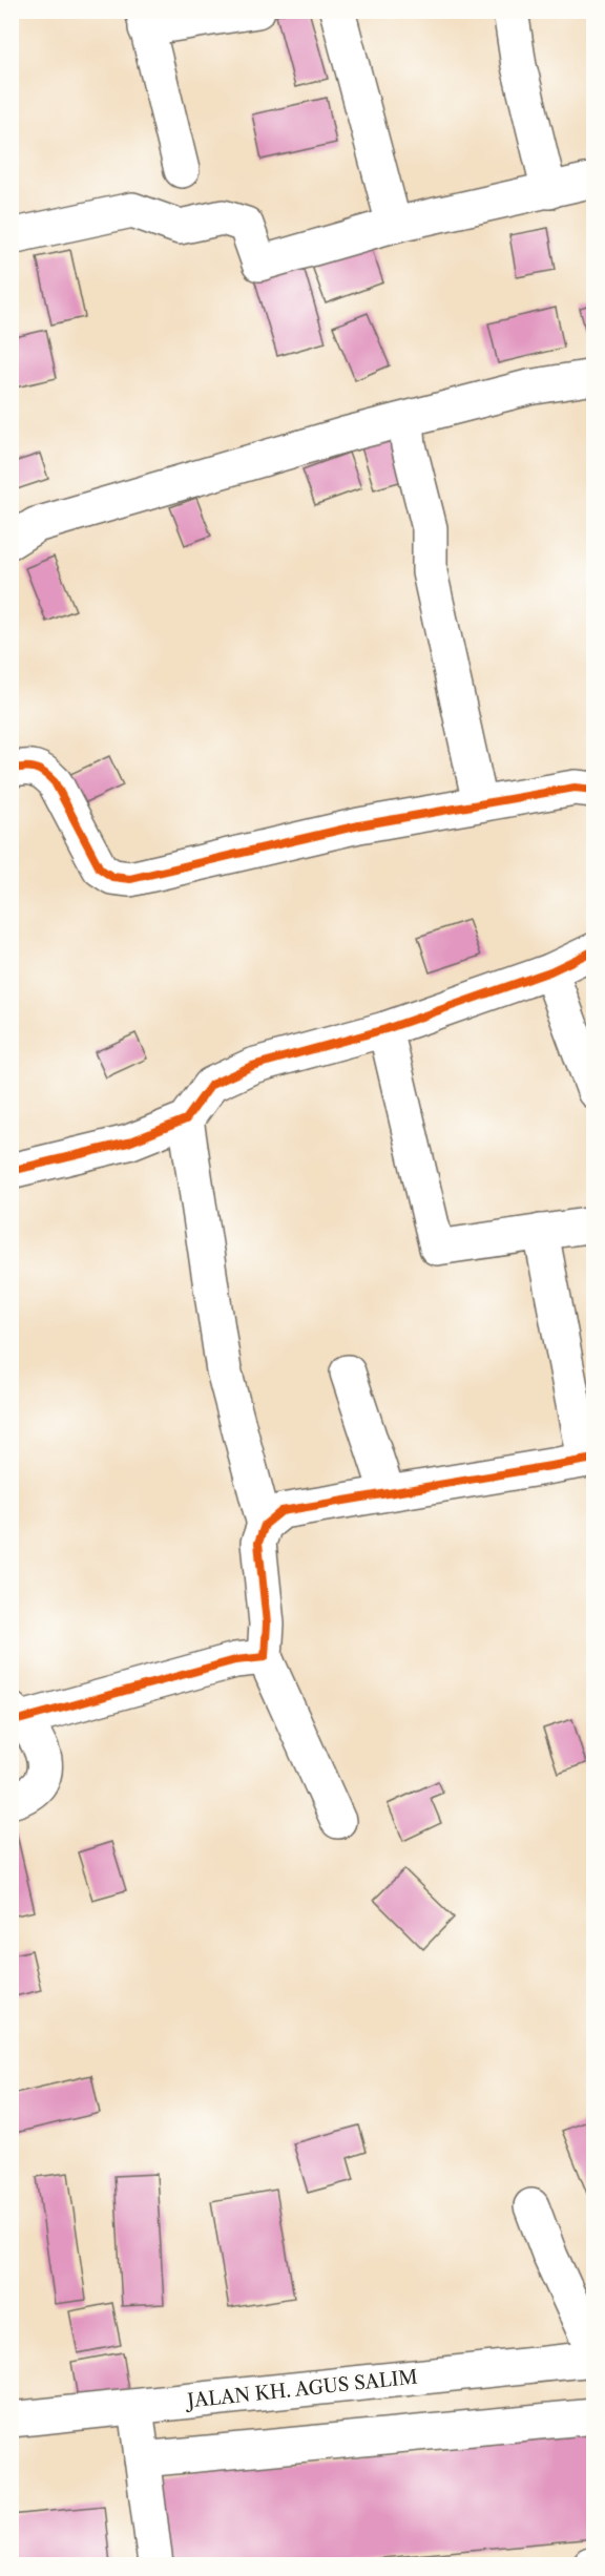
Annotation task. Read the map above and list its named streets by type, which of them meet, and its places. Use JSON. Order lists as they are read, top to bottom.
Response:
{
  "streets": {
    "street": ["JALAN KH. AGUS SALIM"]
  }
}
